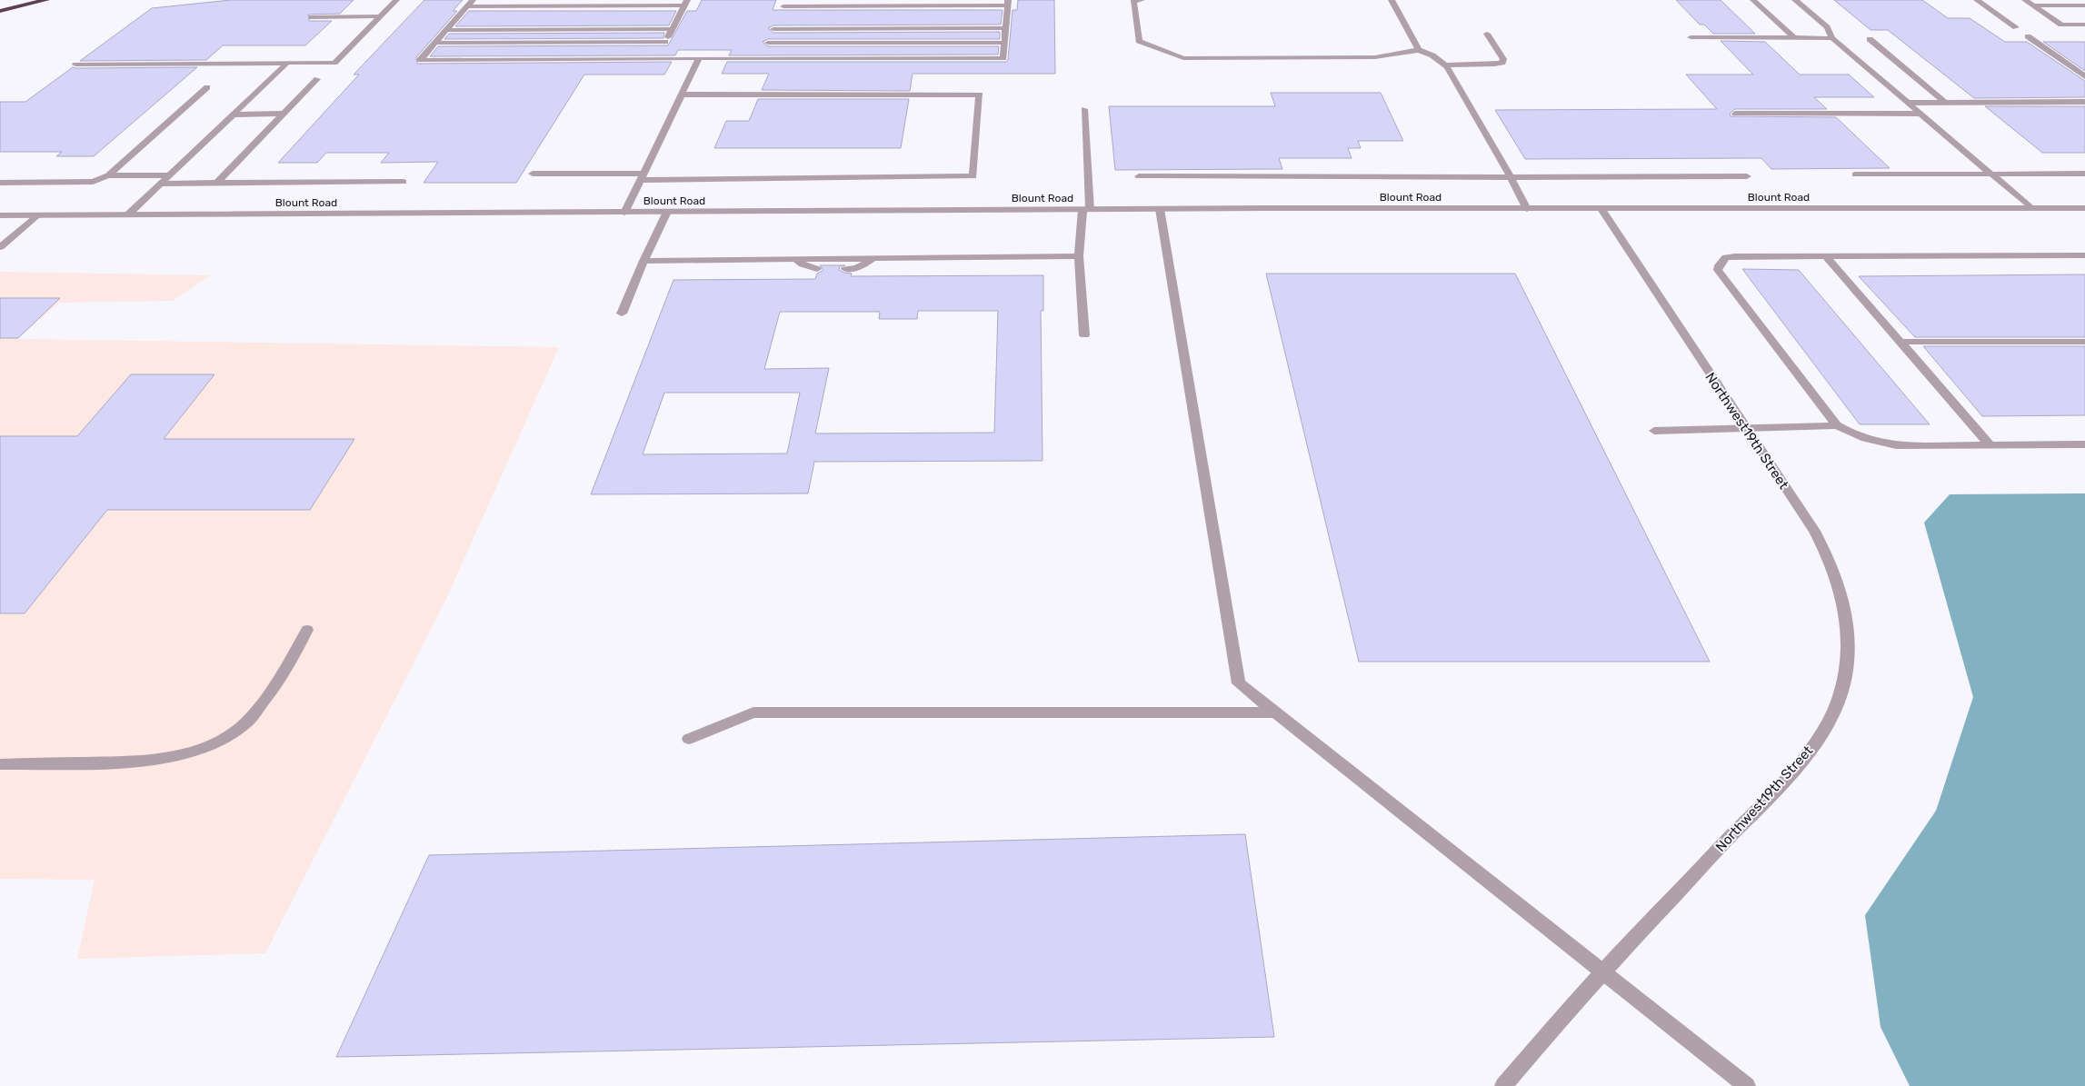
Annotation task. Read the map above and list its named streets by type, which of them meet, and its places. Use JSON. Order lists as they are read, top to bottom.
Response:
{
  "streets": {
    "street": ["Blount Road", "Northwest19th Street"]
  },
  "crossings": [
    ["Blount Road", "Northwest19th Street"]
  ]
}
